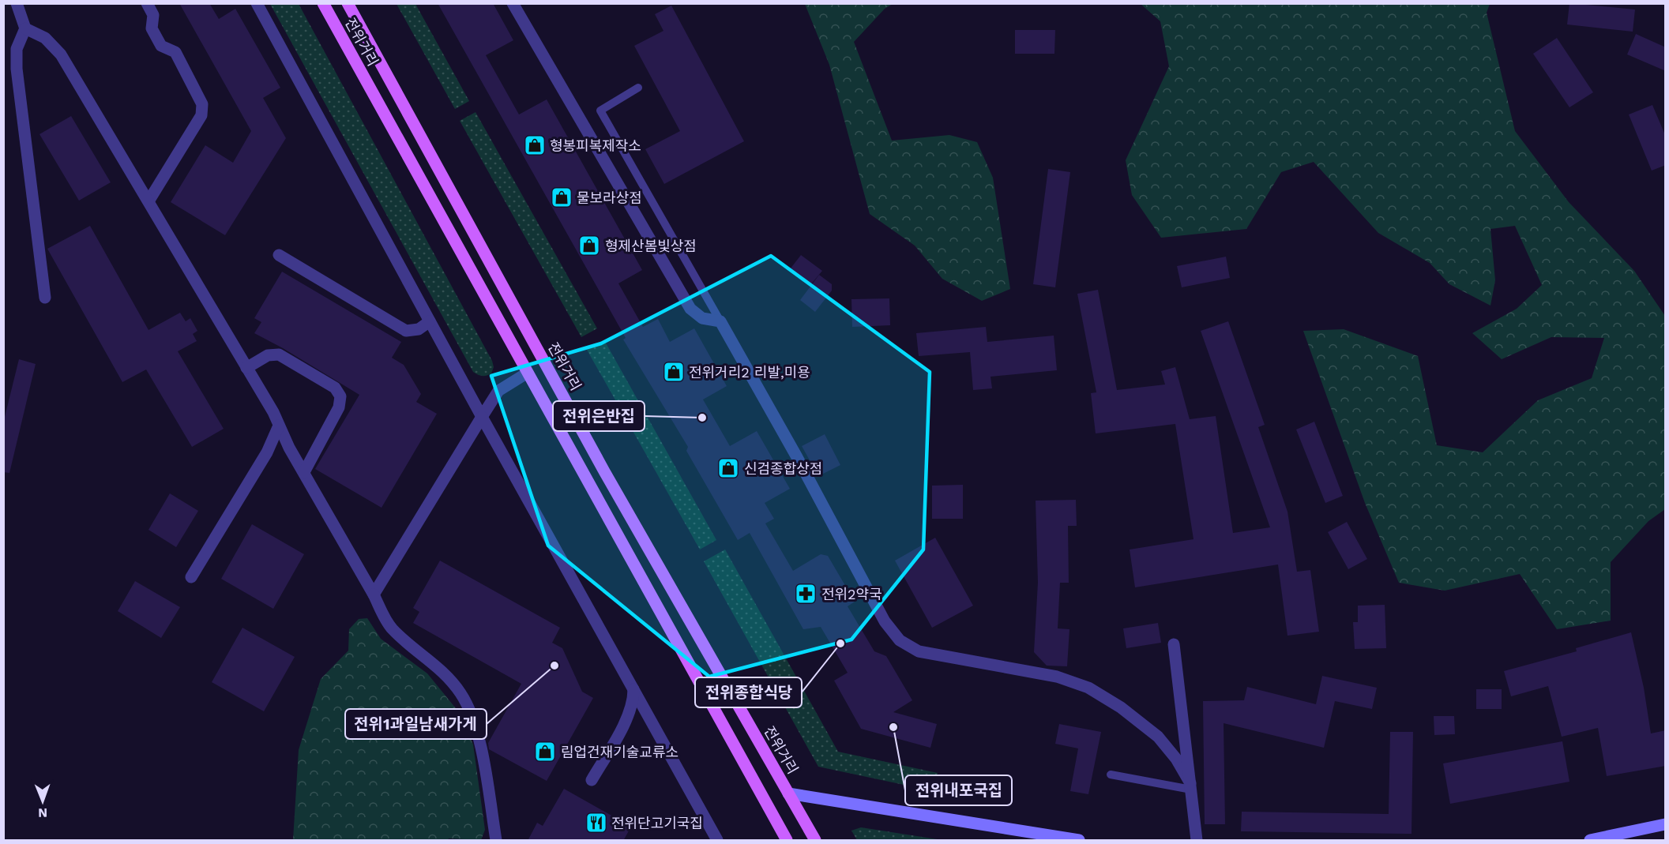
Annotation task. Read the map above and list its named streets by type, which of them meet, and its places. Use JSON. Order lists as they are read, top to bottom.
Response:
{
  "streets": {
    "main road": ["전위거리"]
  },
  "places": {
    "shop": [
      "형봉피복제작소",
      "물보라상점",
      "형제산봄빛상점",
      "전위거리2 리발,미용",
      "신검종합상점",
      "림업건재기술교류소"
    ],
    "other": [
      "전위은반집",
      "전위종합식당",
      "전위1과일남새가게",
      "전위내포국집"
    ],
    "pharmacy": ["전위2약국"],
    "restaurant": ["전위단고기국집"]
  },
  "north": "bottom"
}
